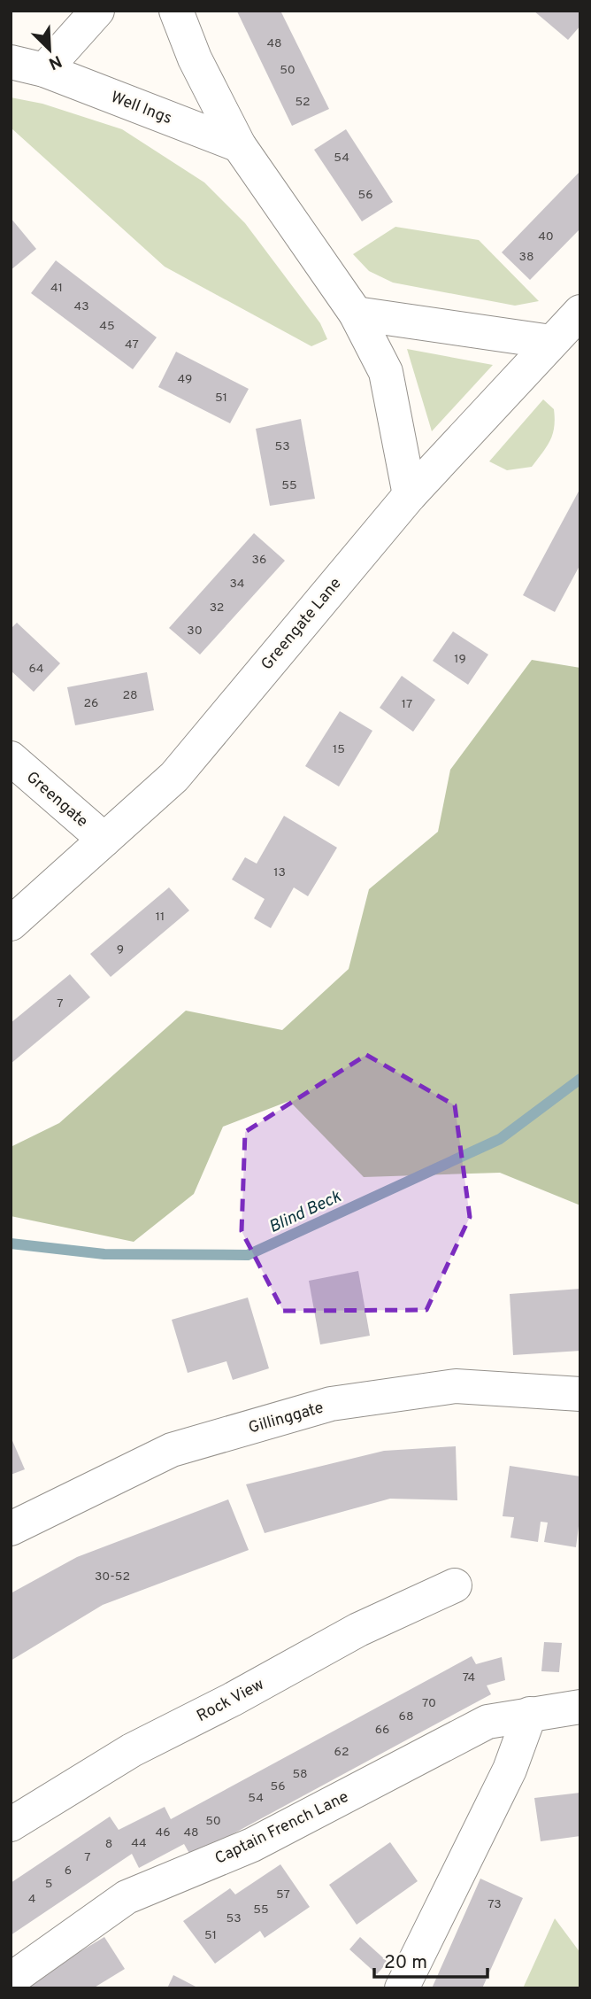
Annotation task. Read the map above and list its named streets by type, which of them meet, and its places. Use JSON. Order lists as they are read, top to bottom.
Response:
{
  "streets": {
    "street": [
      "Well Ings",
      "Greengate Lane",
      "Greengate",
      "Gillinggate",
      "Rock View",
      "Captain French Lane"
    ]
  },
  "crossings": [
    ["Greengate Lane", "Greengate"]
  ],
  "water": ["Blind Beck"],
  "house_numbers": [
    "48",
    "50",
    "52",
    "54",
    "56",
    "40",
    "38",
    "41",
    "43",
    "45",
    "47",
    "49",
    "51",
    "53",
    "55",
    "36",
    "34",
    "32",
    "30",
    "19",
    "64",
    "28",
    "26",
    "17",
    "15",
    "13",
    "11",
    "9",
    "7",
    "30-52",
    "74",
    "70",
    "68",
    "66",
    "62",
    "58",
    "56",
    "54",
    "50",
    "46",
    "48",
    "44",
    "8",
    "7",
    "6",
    "5",
    "57",
    "4",
    "73",
    "55",
    "53",
    "51"
  ],
  "scale_bar": "20 m",
  "north": "bottom right"
}
